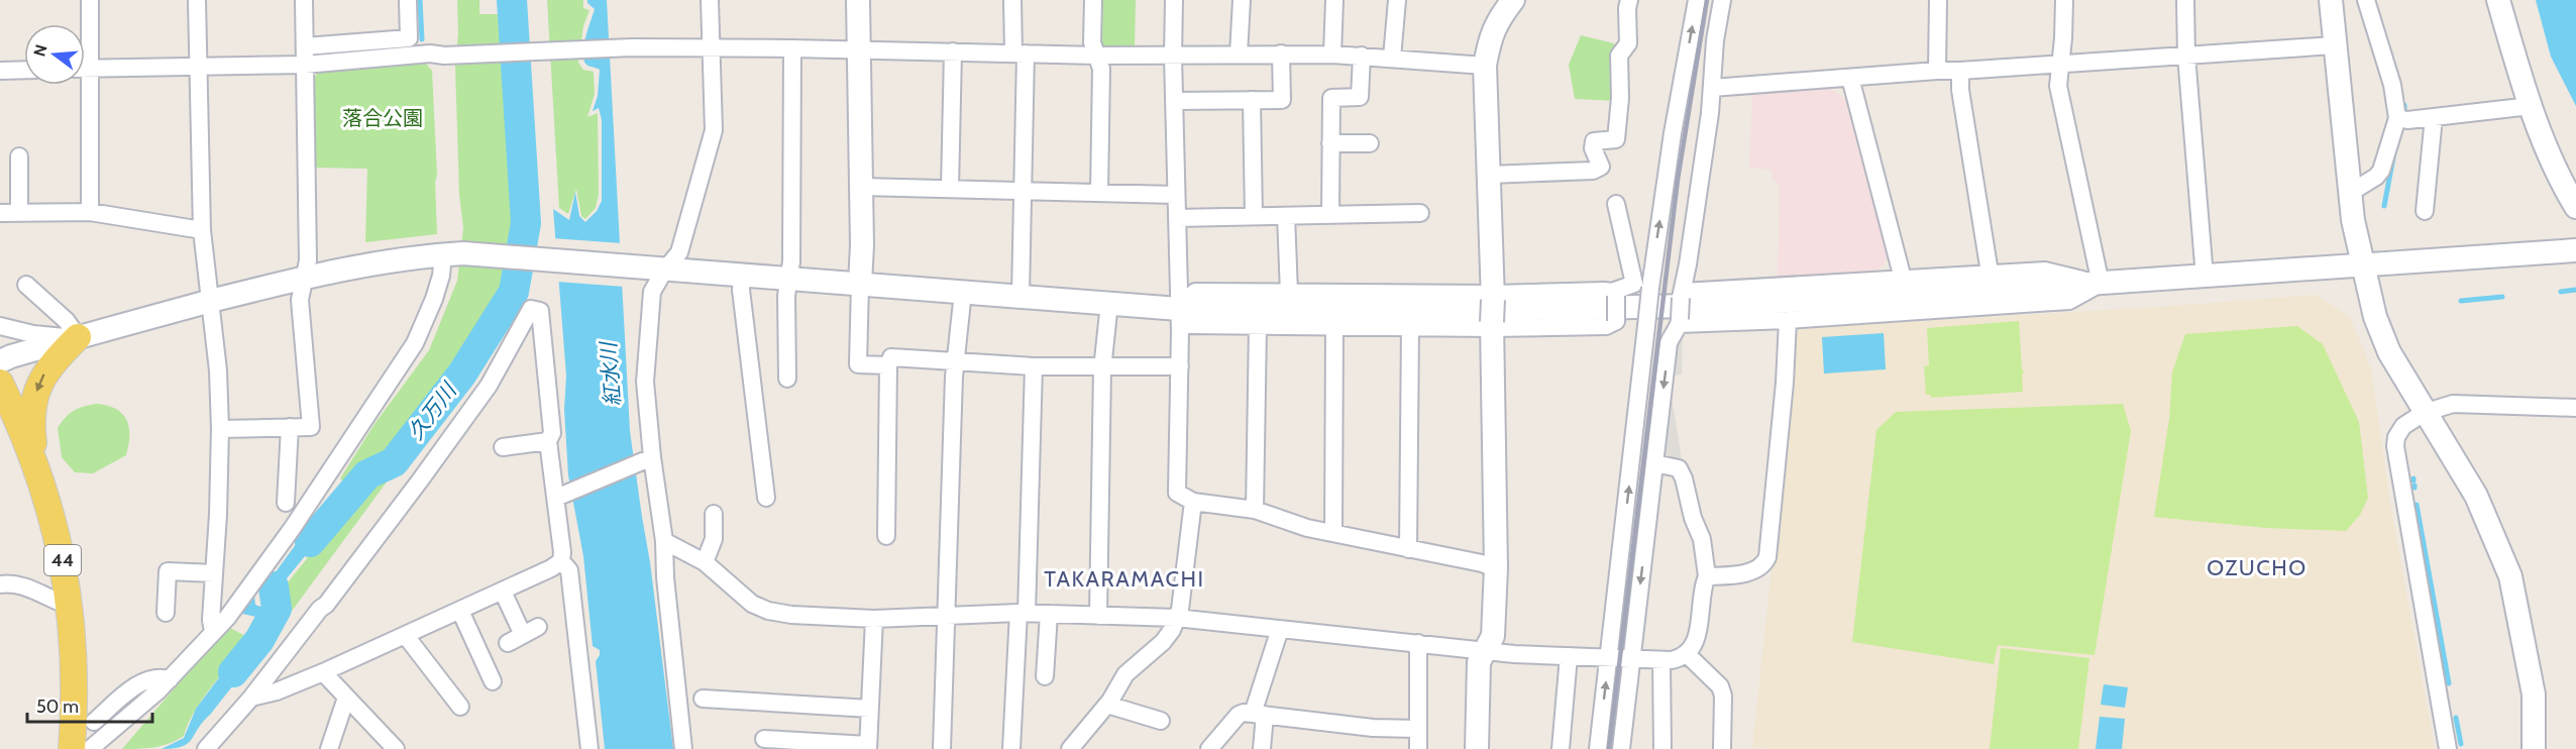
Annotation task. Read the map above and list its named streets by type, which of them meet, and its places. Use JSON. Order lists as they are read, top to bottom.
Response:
{
  "streets": {
    "main road": ["44"]
  },
  "districts": ["OZUCHO", "TAKARAMACHI"],
  "water": ["紅水川", "久万川"],
  "parks": ["落合公園"],
  "scale_bar": "50 m",
  "north": "left"
}
